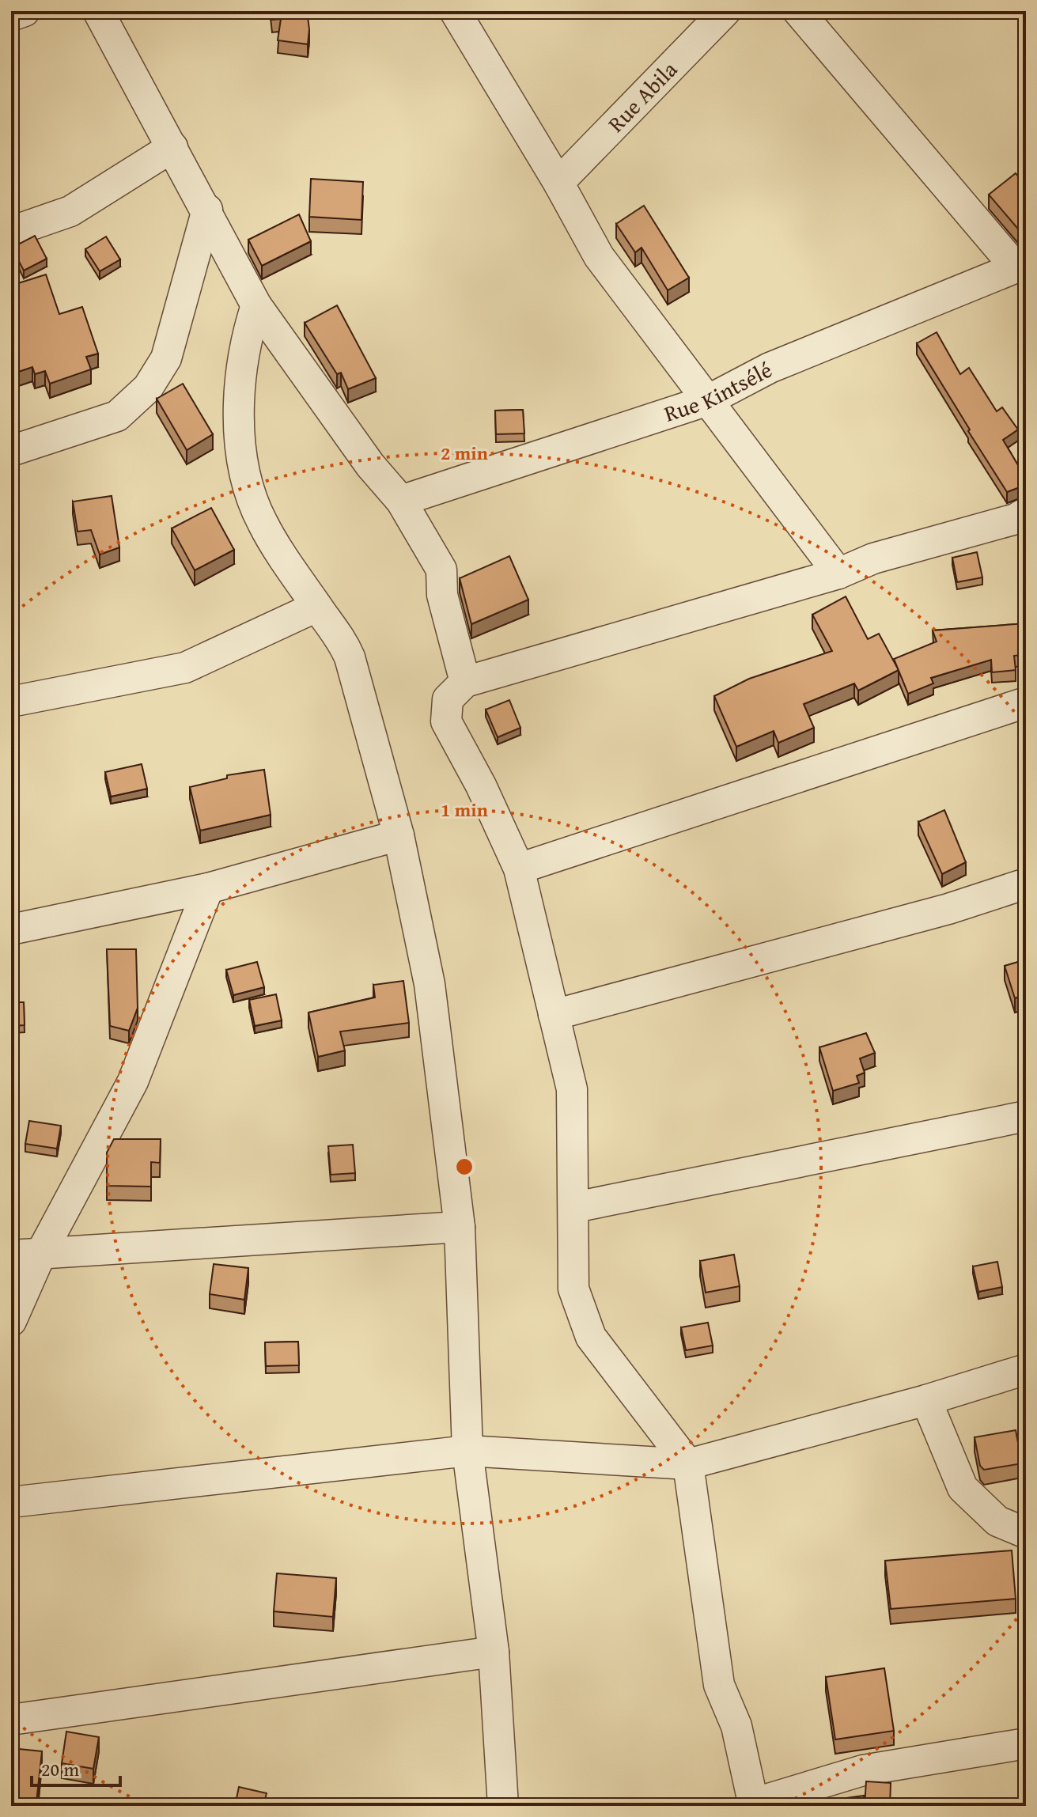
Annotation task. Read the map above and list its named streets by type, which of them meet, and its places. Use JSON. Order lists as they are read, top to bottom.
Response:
{
  "streets": {
    "street": ["Rue Abila", "Rue Kintsélé"]
  },
  "scale_bar": "20 m",
  "rings": ["2 min", "1 min"]
}
